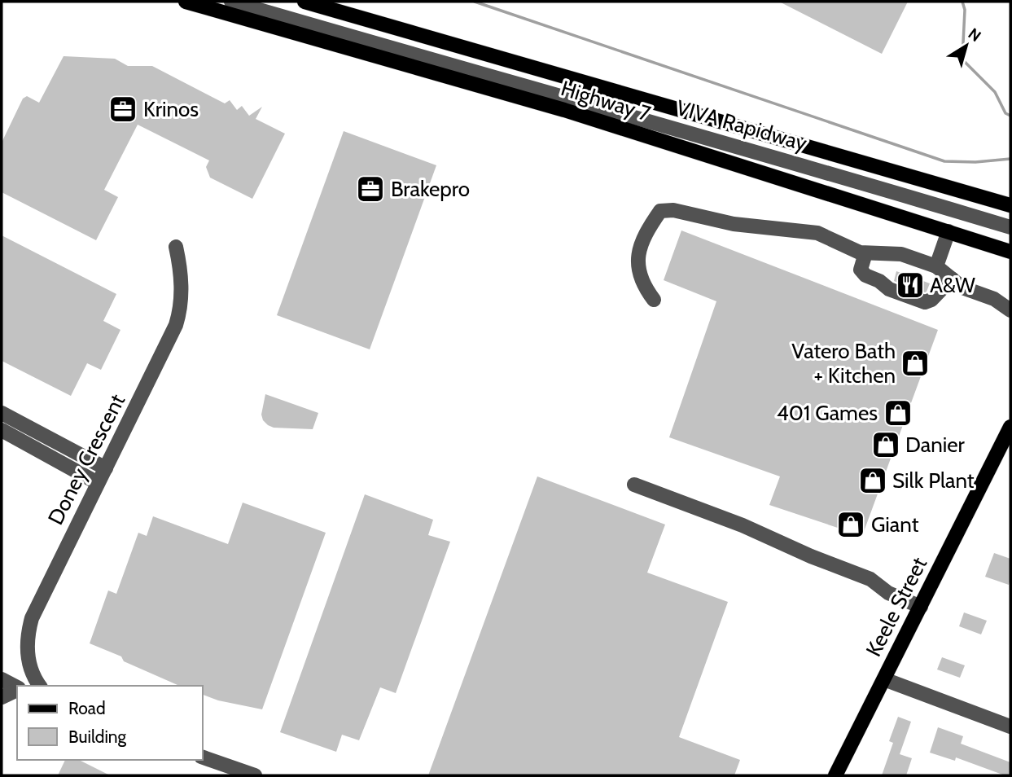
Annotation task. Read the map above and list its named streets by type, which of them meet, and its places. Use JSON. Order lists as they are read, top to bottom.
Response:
{
  "streets": {
    "main road": ["Highway 7", "Keele Street"],
    "street": ["VIVA Rapidway", "Doney Crescent"]
  },
  "places": {
    "office": ["Krinos", "Brakepro"],
    "restaurant": ["A&W"],
    "shop": [
      "Vatero Bath + Kitchen",
      "401 Games",
      "Danier",
      "Silk Plant",
      "Giant"
    ]
  },
  "legend": ["Road", "Building"],
  "north": "top right"
}
